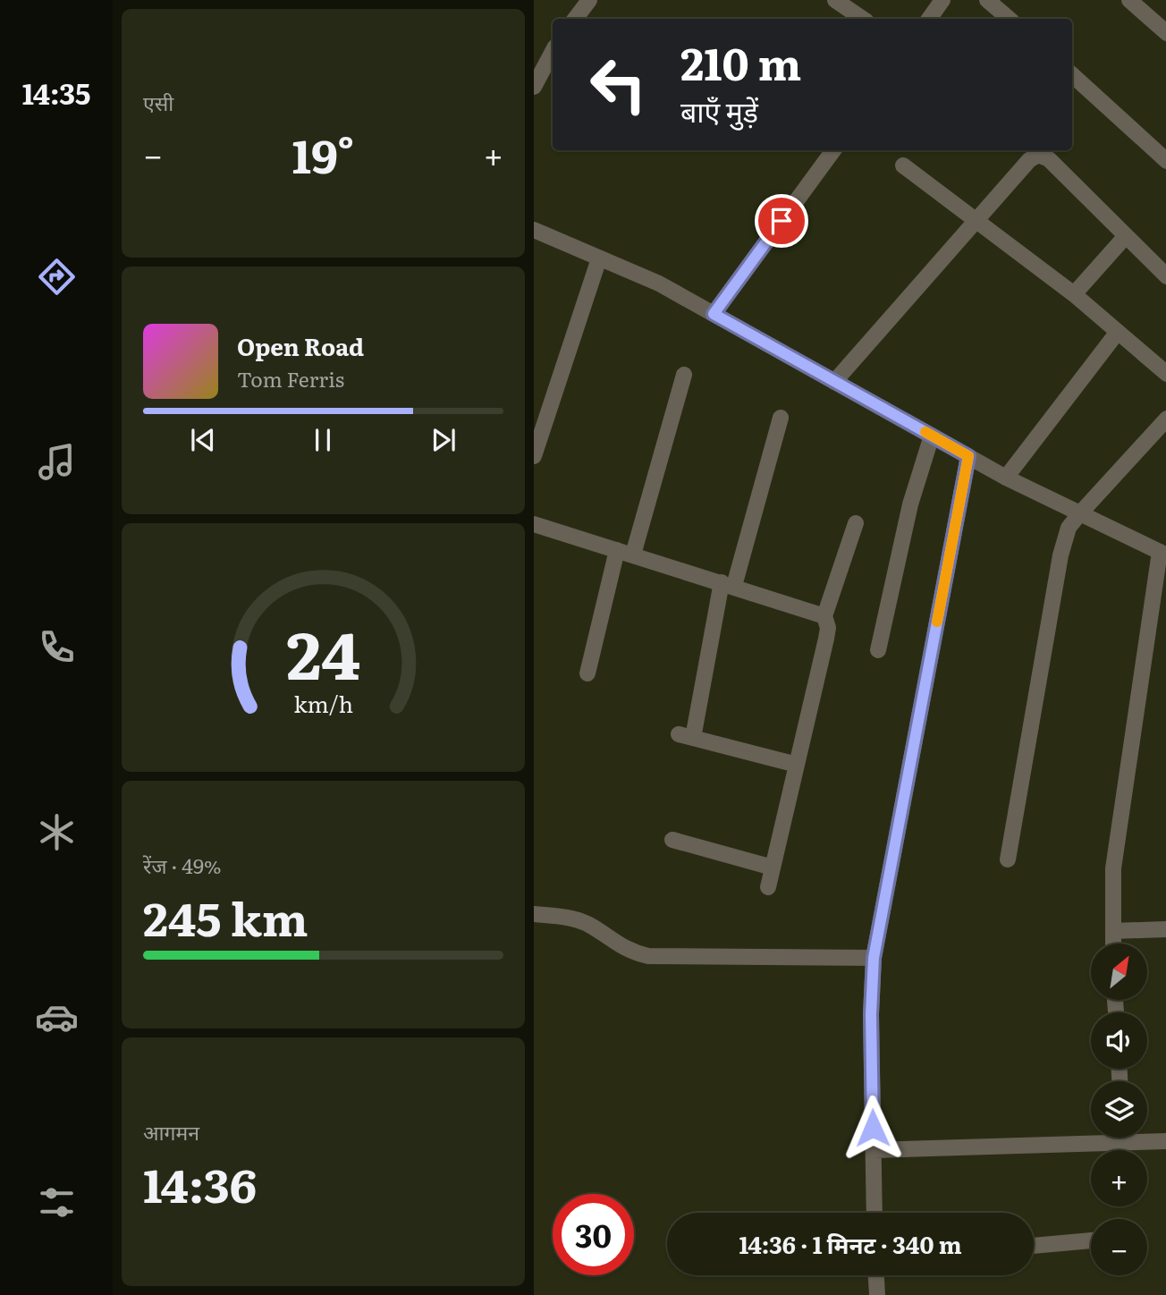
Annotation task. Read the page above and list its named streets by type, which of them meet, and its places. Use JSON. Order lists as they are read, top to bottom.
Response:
{
  "north": "top right",
  "page": {
    "tabs": "14:35",
    "tile": [
      "एसी",
      ["रेंज · 49%", "245 km"],
      ["आगमन", "14:36"]
    ],
    "turn": ["210 m", "बाएँ मुड़ें"],
    "heat": ["−", "19°", "+"],
    "song": ["Open Road", "Tom Ferris"],
    "map_buttons": ["+", "−"],
    "limit": "30",
    "trip": "14:36 · 1 मिनट · 340 m",
    "gauge": ["24", "km/h"]
  }
}
